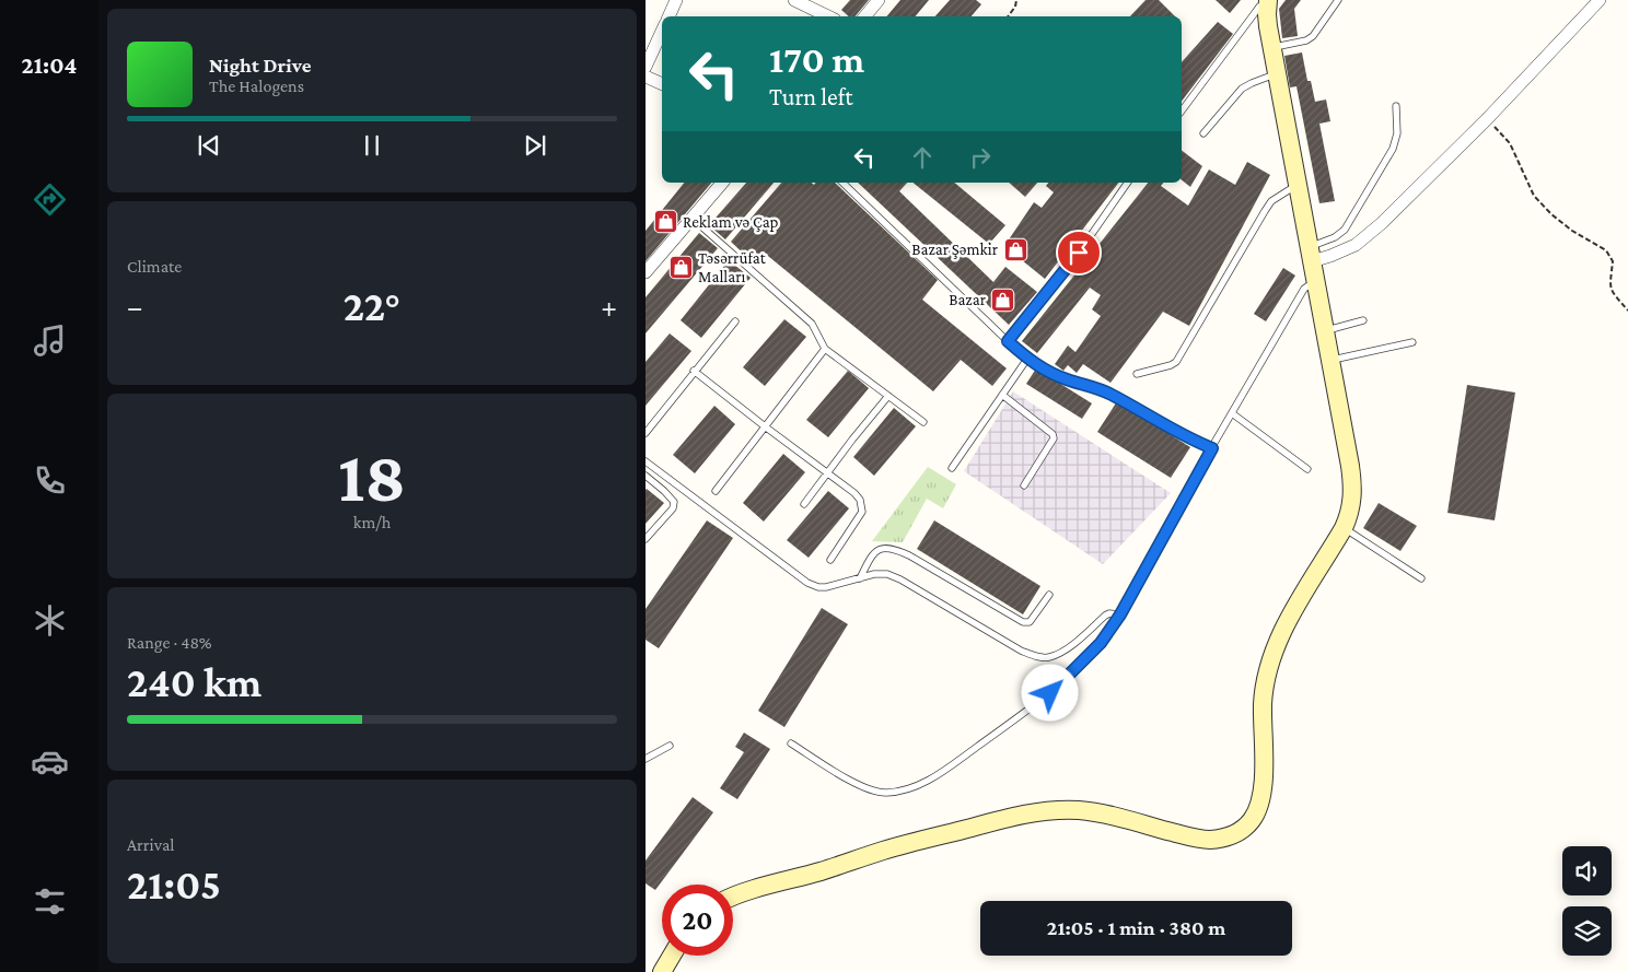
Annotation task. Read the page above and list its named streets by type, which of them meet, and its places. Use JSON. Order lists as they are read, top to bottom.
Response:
{
  "places": {
    "shop": [
      "Reklam və Çap",
      "Bazar Şəmkir",
      "Təsərrüfat Malları",
      "Bazar"
    ]
  },
  "page": {
    "tabs": "21:04",
    "turn": ["170 m", "Turn left"],
    "song": ["Night Drive", "The Halogens"],
    "tile": [
      "Climate",
      ["18", "km/h"],
      ["Range · 48%", "240 km"],
      ["Arrival", "21:05"]
    ],
    "heat": ["−", "22°", "+"],
    "limit": "20",
    "trip": "21:05 · 1 min · 380 m"
  }
}
